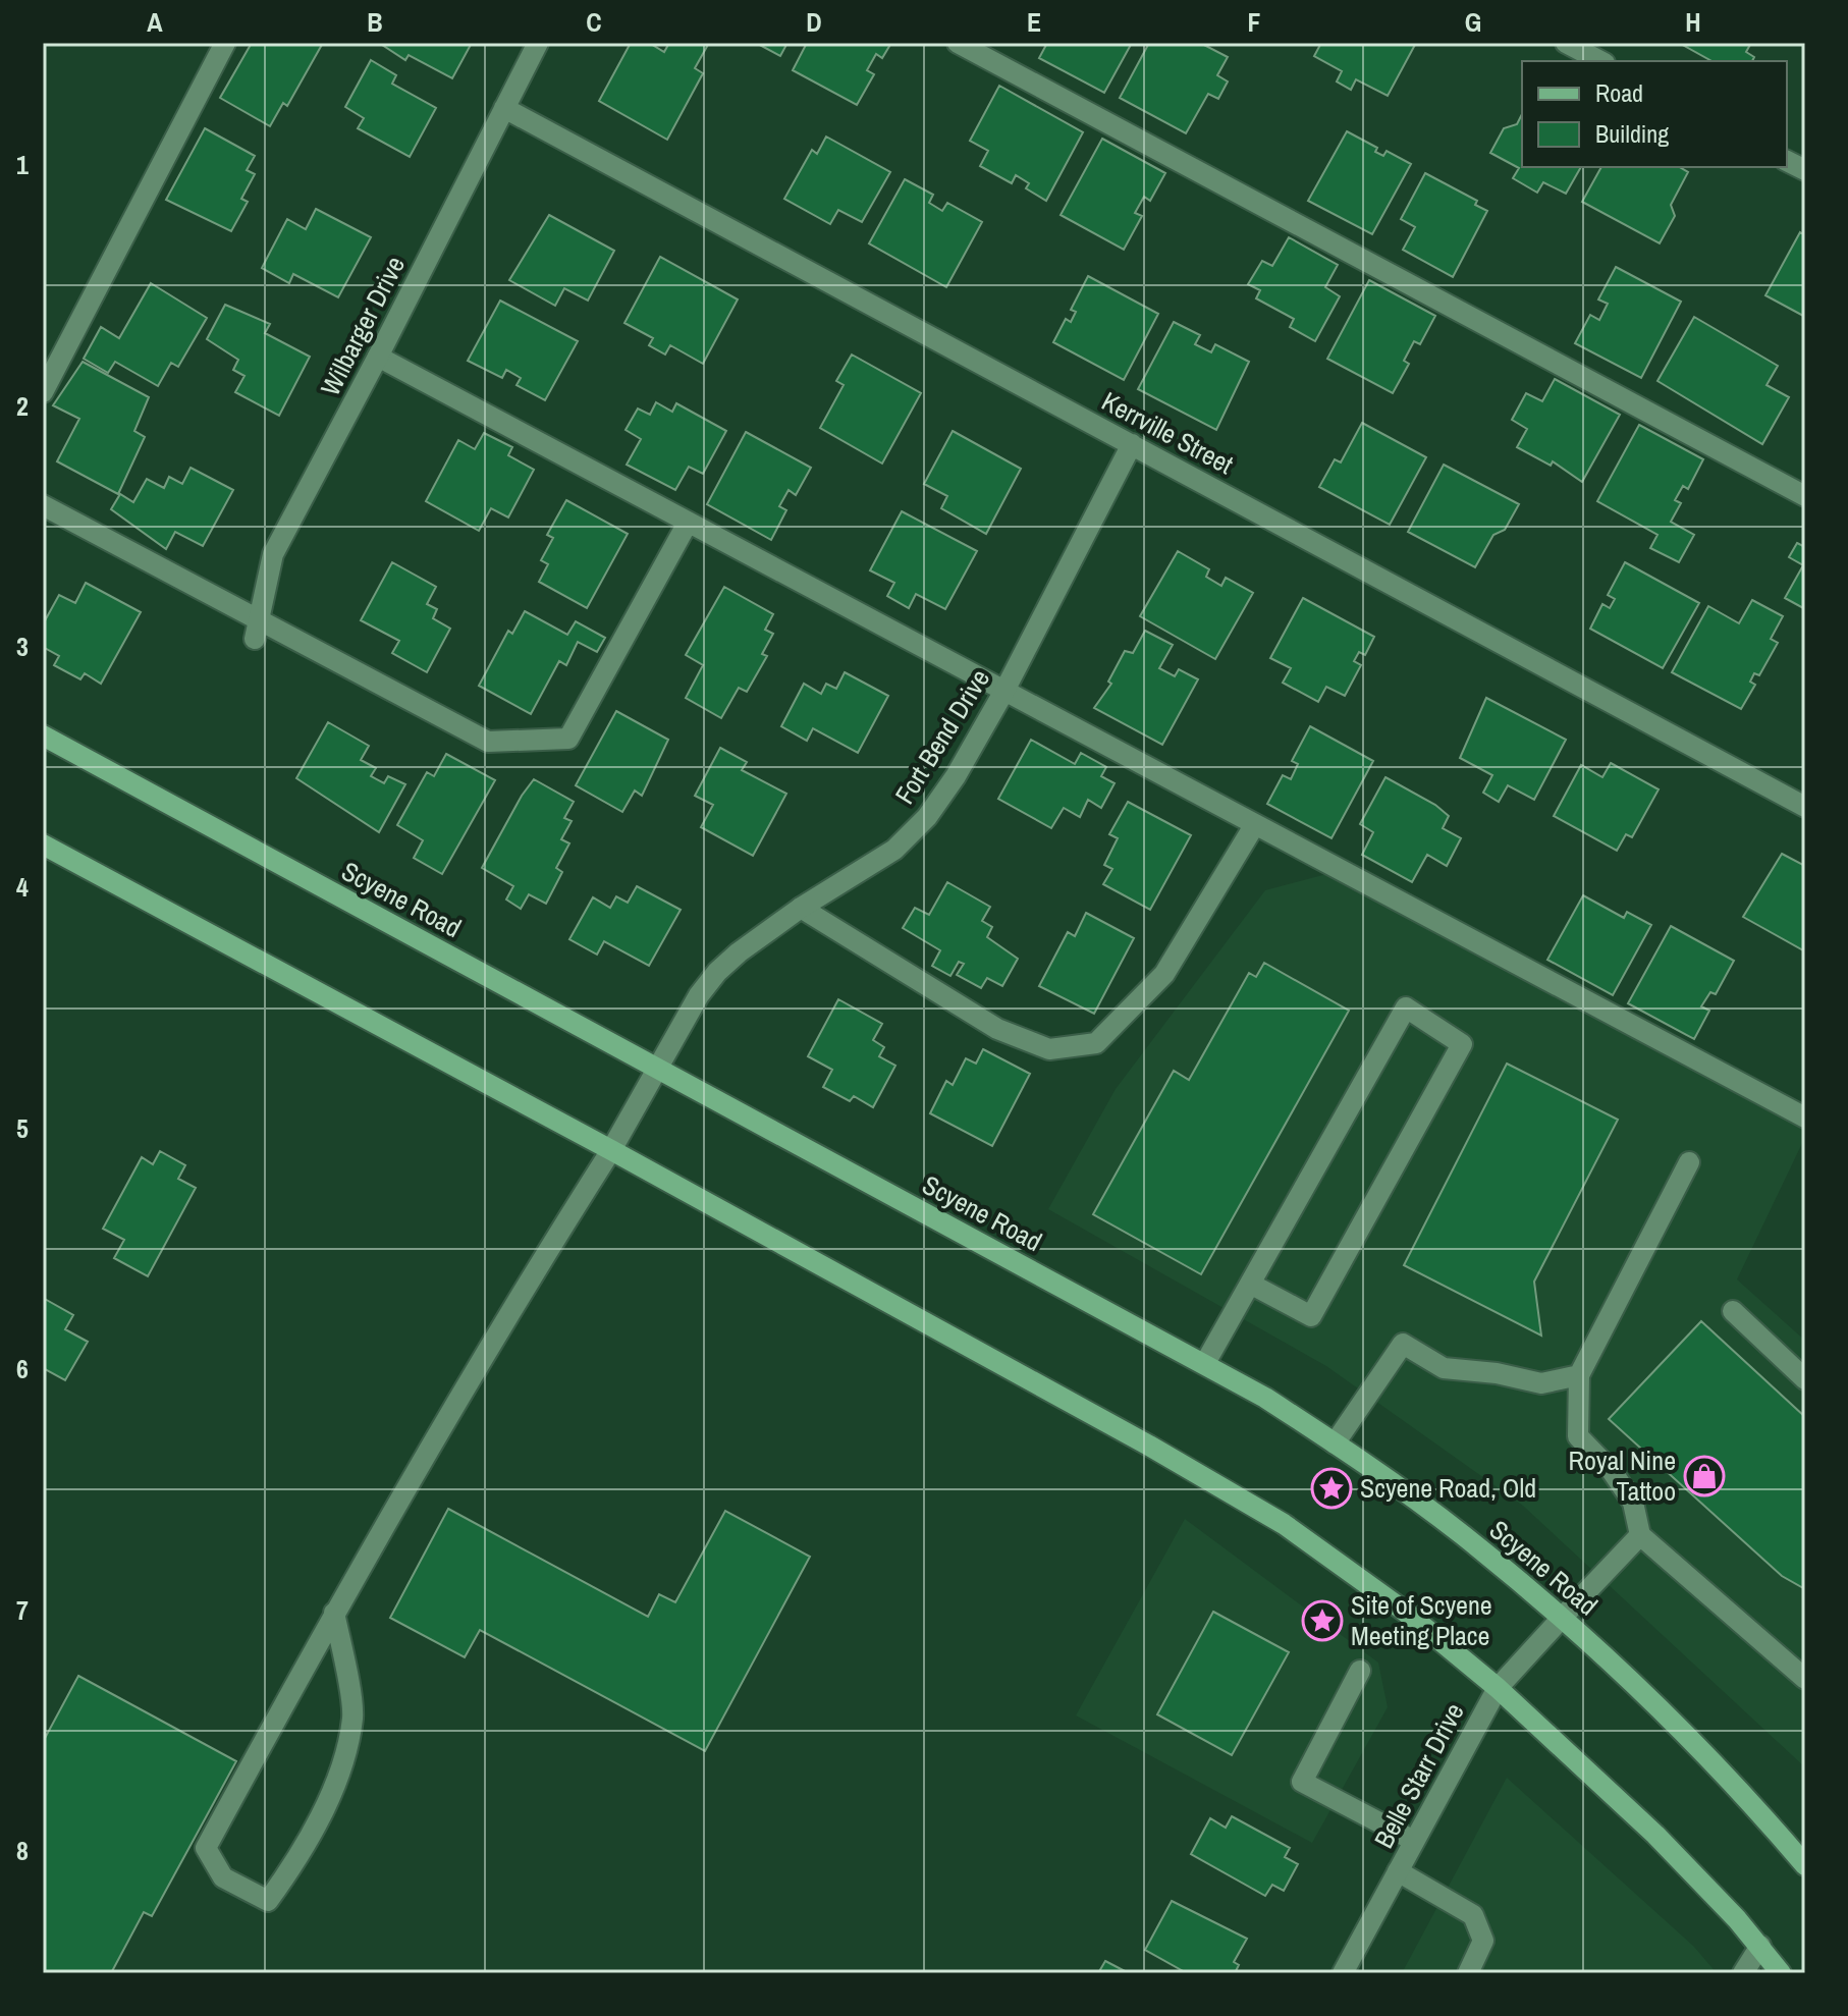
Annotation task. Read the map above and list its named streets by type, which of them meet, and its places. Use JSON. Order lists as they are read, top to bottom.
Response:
{
  "streets": {
    "main road": ["Scyene Road"],
    "street": [
      "Wilbarger Drive",
      "Kerrville Street",
      "Fort Bend Drive",
      "Belle Starr Drive"
    ]
  },
  "crossings": [
    ["Wilbarger Drive", "Kerrville Street"],
    ["Kerrville Street", "Fort Bend Drive"],
    ["Fort Bend Drive", "Scyene Road"],
    ["Scyene Road", "Belle Starr Drive"]
  ],
  "places": {
    "shop": ["Royal Nine Tattoo"],
    "place": ["Scyene Road, Old", "Site of Scyene Meeting Place"]
  },
  "legend": ["Road", "Building"],
  "grid": {
    "columns": [
      "A",
      "B",
      "C",
      "D",
      "E",
      "F",
      "G",
      "H"
    ],
    "rows": [
      "1",
      "2",
      "3",
      "4",
      "5",
      "6",
      "7",
      "8"
    ]
  }
}
